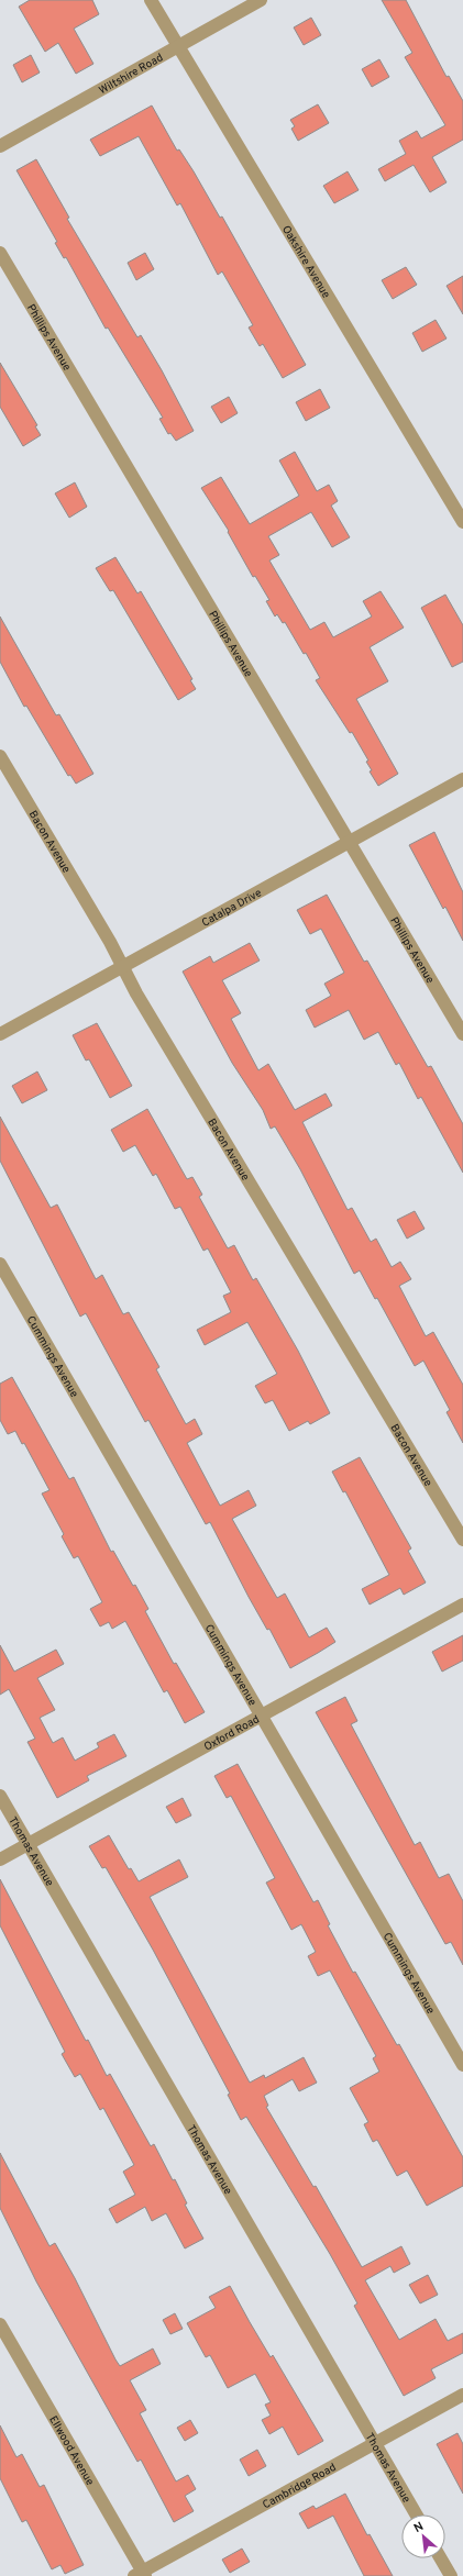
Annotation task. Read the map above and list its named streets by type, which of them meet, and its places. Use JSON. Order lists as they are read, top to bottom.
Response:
{
  "streets": {
    "street": [
      "Wiltshire Road",
      "Oakshire Avenue",
      "Phillips Avenue",
      "Bacon Avenue",
      "Catalpa Drive",
      "Cummings Avenue",
      "Oxford Road",
      "Thomas Avenue",
      "Ellwood Avenue",
      "Cambridge Road"
    ]
  },
  "crossings": [
    ["Wiltshire Road", "Oakshire Avenue"],
    ["Phillips Avenue", "Catalpa Drive"],
    ["Bacon Avenue", "Catalpa Drive"],
    ["Cummings Avenue", "Oxford Road"],
    ["Oxford Road", "Thomas Avenue"],
    ["Thomas Avenue", "Cambridge Road"],
    ["Ellwood Avenue", "Cambridge Road"]
  ],
  "north": "top left"
}
